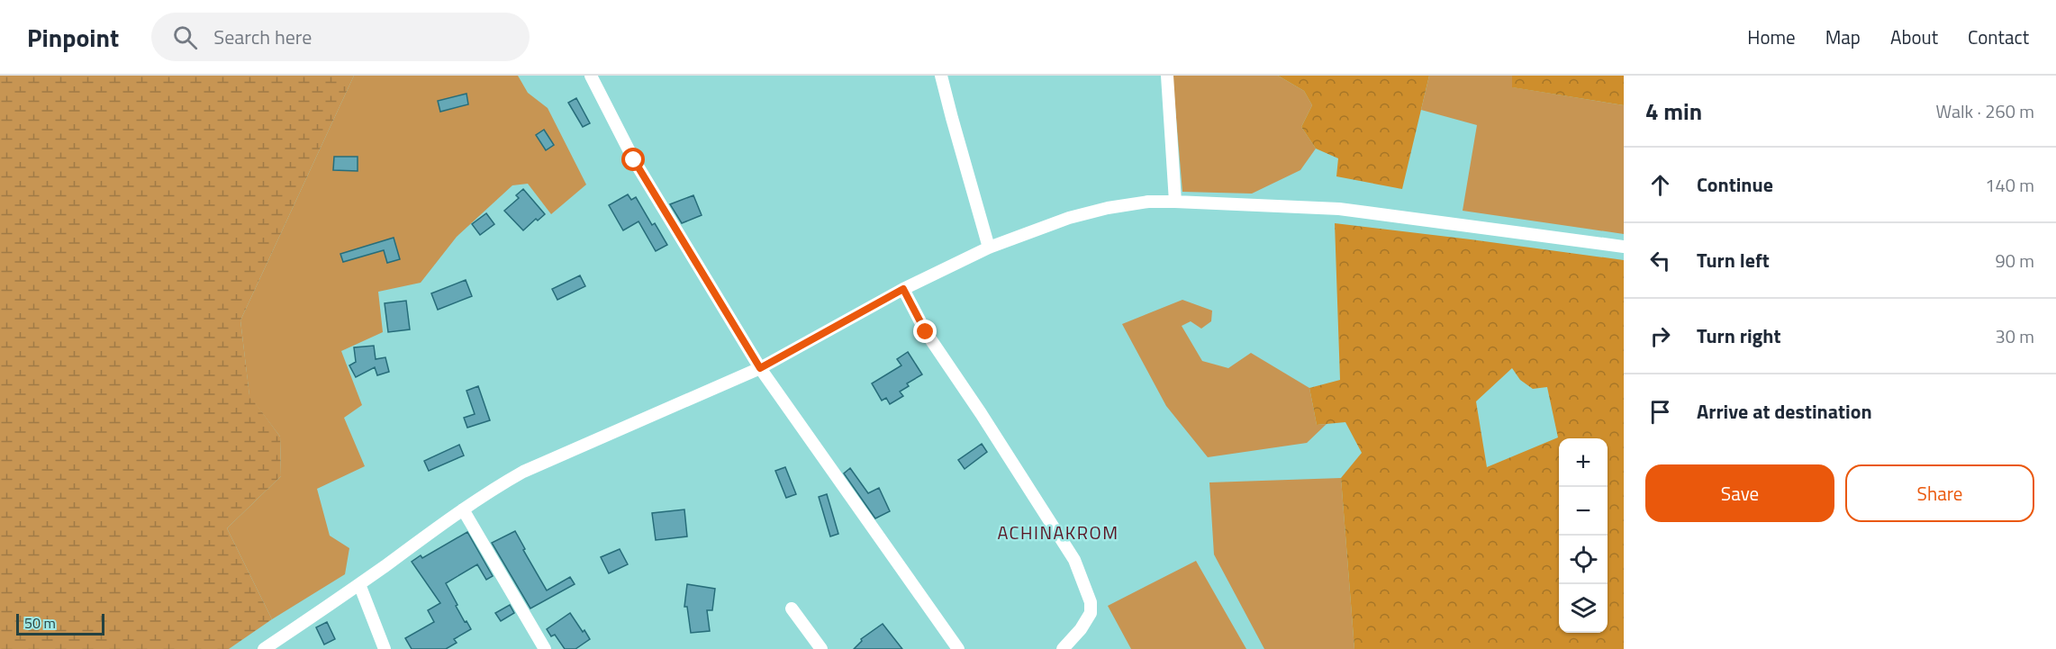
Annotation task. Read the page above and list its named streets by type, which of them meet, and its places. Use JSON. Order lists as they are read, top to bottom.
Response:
{
  "districts": ["ACHINAKROM"],
  "scale_bar": "50 m",
  "page": {
    "header": "Pinpoint",
    "search": "Search here",
    "nav": [
      "Home",
      "Map",
      "About",
      "Contact"
    ],
    "heading": ["4 min", "Walk · 260 m"],
    "list": [
      ["Continue", "140 m"],
      ["Turn left", "90 m"],
      ["Turn right", "30 m"],
      "Arrive at destination"
    ],
    "map_buttons": ["+", "−"],
    "buttons": ["Save", "Share"],
    "scale": "50 m"
  }
}
